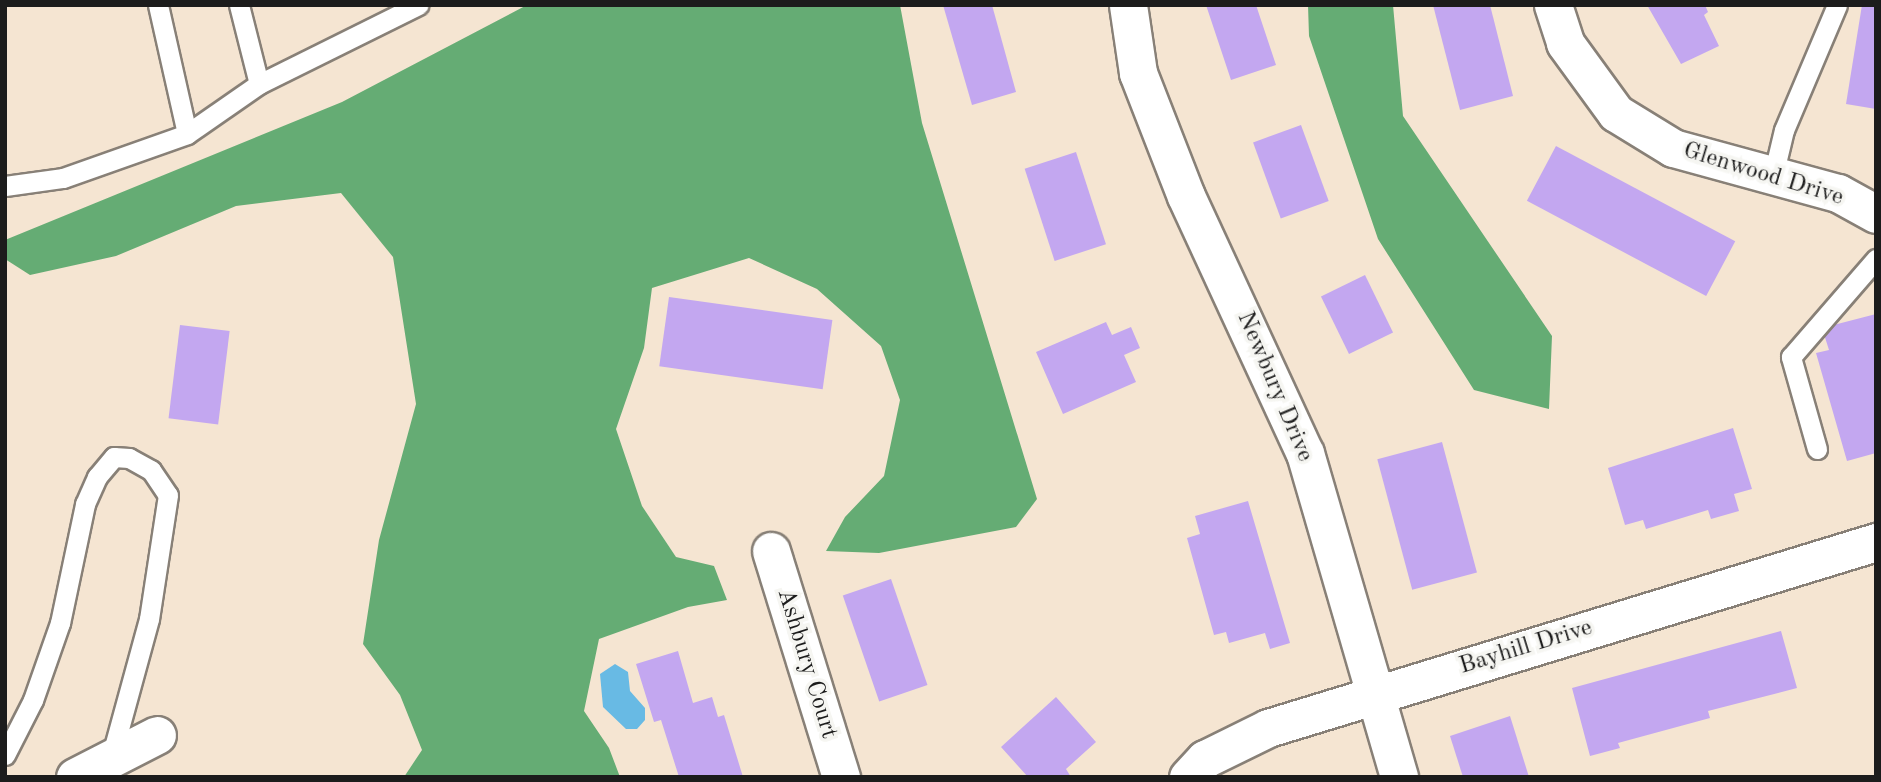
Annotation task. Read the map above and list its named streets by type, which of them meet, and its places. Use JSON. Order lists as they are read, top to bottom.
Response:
{
  "streets": {
    "street": [
      "Glenwood Drive",
      "Newbury Drive",
      "Bayhill Drive",
      "Ashbury Court"
    ]
  },
  "crossings": [
    ["Newbury Drive", "Bayhill Drive"]
  ]
}
